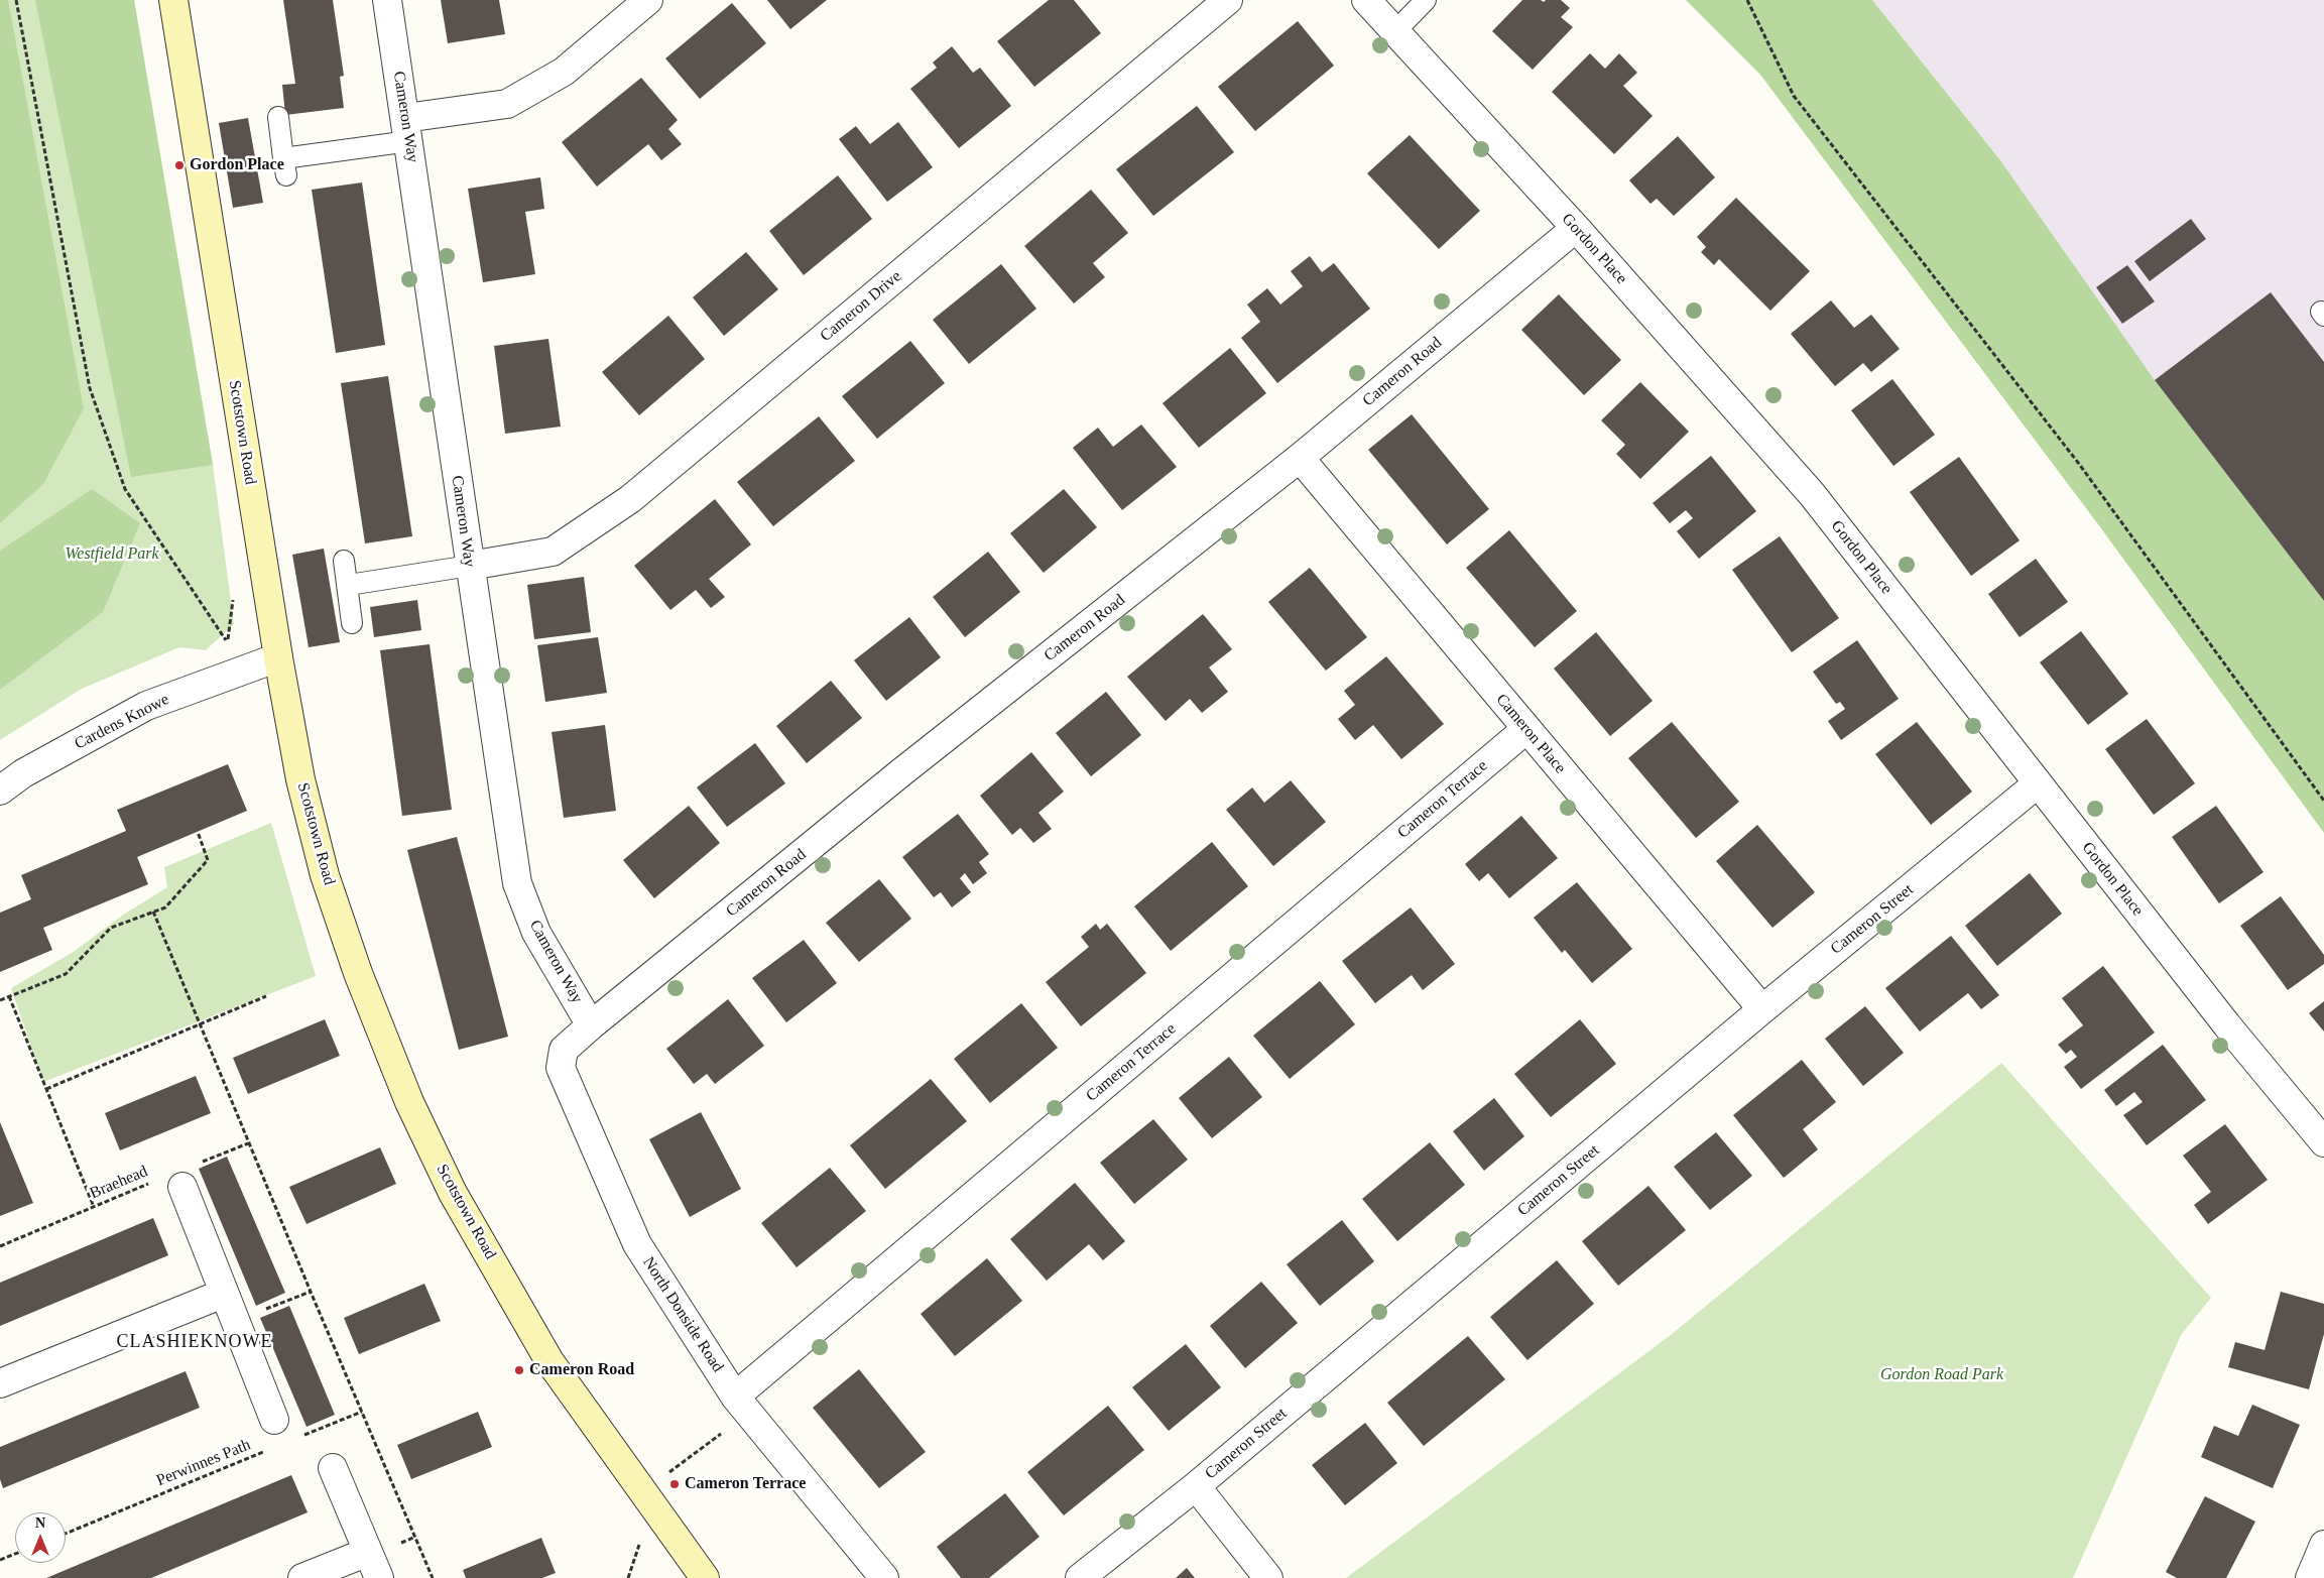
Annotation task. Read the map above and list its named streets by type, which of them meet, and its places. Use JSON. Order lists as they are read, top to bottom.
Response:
{
  "streets": {
    "main road": ["Scotstown Road"],
    "street": [
      "Cameron Way",
      "Gordon Place",
      "Cameron Drive",
      "Cameron Road",
      "Cardens Knowe",
      "Cameron Place",
      "Cameron Terrace",
      "Cameron Street",
      "North Donside Road"
    ],
    "path": ["Braehead", "Perwinnes Path"]
  },
  "crossings": [
    ["Cameron Way", "Cameron Drive"],
    ["Cameron Way", "Cameron Road"],
    ["Cameron Way", "North Donside Road"],
    ["Gordon Place", "Cameron Road"],
    ["Gordon Place", "Cameron Street"],
    ["Cameron Road", "Cameron Place"],
    ["Cameron Road", "North Donside Road"],
    ["Scotstown Road", "Cardens Knowe"],
    ["Cameron Place", "Cameron Terrace"],
    ["Cameron Place", "Cameron Street"],
    ["Cameron Terrace", "North Donside Road"]
  ],
  "districts": ["CLASHIEKNOWE"],
  "parks": ["Westfield Park", "Gordon Road Park"],
  "places": ["Gordon Place", "Cameron Road", "Cameron Terrace"],
  "north": "top"
}
